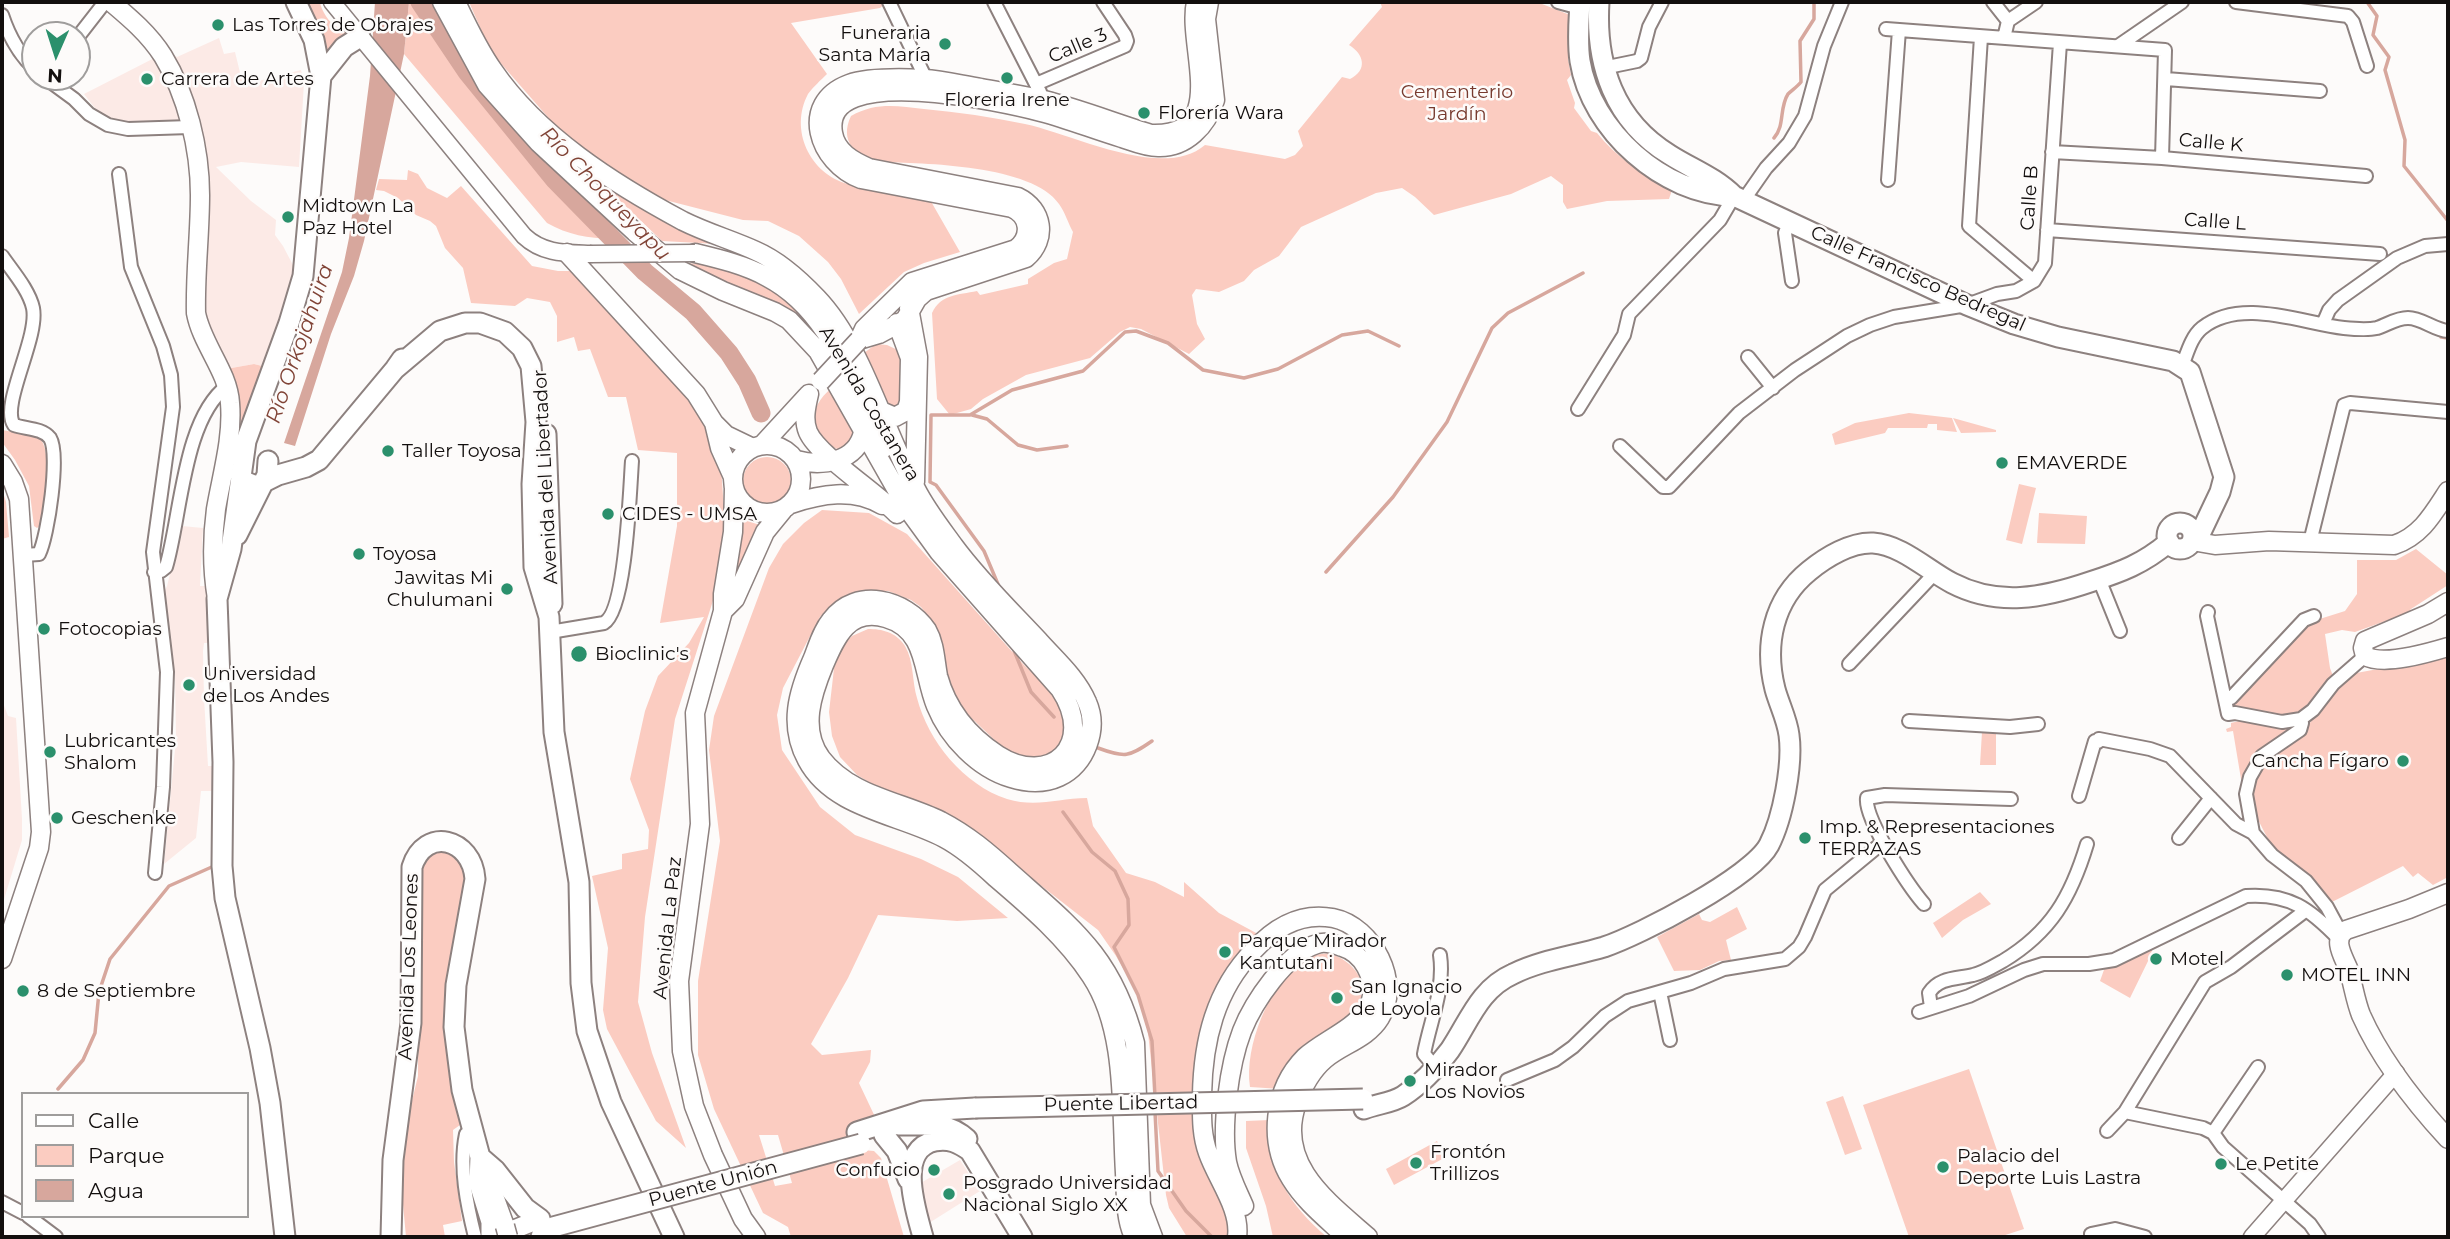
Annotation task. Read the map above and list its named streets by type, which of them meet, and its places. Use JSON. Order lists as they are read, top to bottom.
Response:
{
  "streets": {
    "main road": [
      "Calle Francisco Bedregal",
      "Avenida Costanera",
      "Avenida del Libertador",
      "Avenida La Paz",
      "Avenida Los Leones",
      "Puente Libertad",
      "Puente Unión"
    ],
    "street": [
      "Calle 3",
      "Calle K",
      "Calle B",
      "Calle L"
    ]
  },
  "crossings": [
    ["Calle K", "Calle B"],
    ["Calle B", "Calle L"],
    ["Puente Libertad", "Puente Unión"]
  ],
  "water": ["Río Choqueyapu", "Río Orkojahuira"],
  "parks": ["Cementerio Jardín"],
  "places": [
    "Las Torres de Obrajes",
    "Funeraria Santa María",
    "Floreria Irene",
    "Carrera de Artes",
    "Florería Wara",
    "Midtown La Paz Hotel",
    "Taller Toyosa",
    "EMAVERDE",
    "CIDES - UMSA",
    "Toyosa",
    "Jawitas Mi Chulumani",
    "Fotocopias",
    "Bioclinic's",
    "Universidad de Los Andes",
    "Lubricantes Shalom",
    "Cancha Fígaro",
    "Geschenke",
    "Imp. & Representaciones TERRAZAS",
    "Parque Mirador Kantutani",
    "Motel",
    "MOTEL INN",
    "8 de Septiembre",
    "San Ignacio de Loyola",
    "Mirador Los Novios",
    "Frontón Trillizos",
    "Le Petite",
    "Palacio del Deporte Luis Lastra",
    "Confucio",
    "Posgrado Universidad Nacional Siglo XX"
  ],
  "legend": ["Calle", "Parque", "Agua"],
  "north": "bottom"
}
